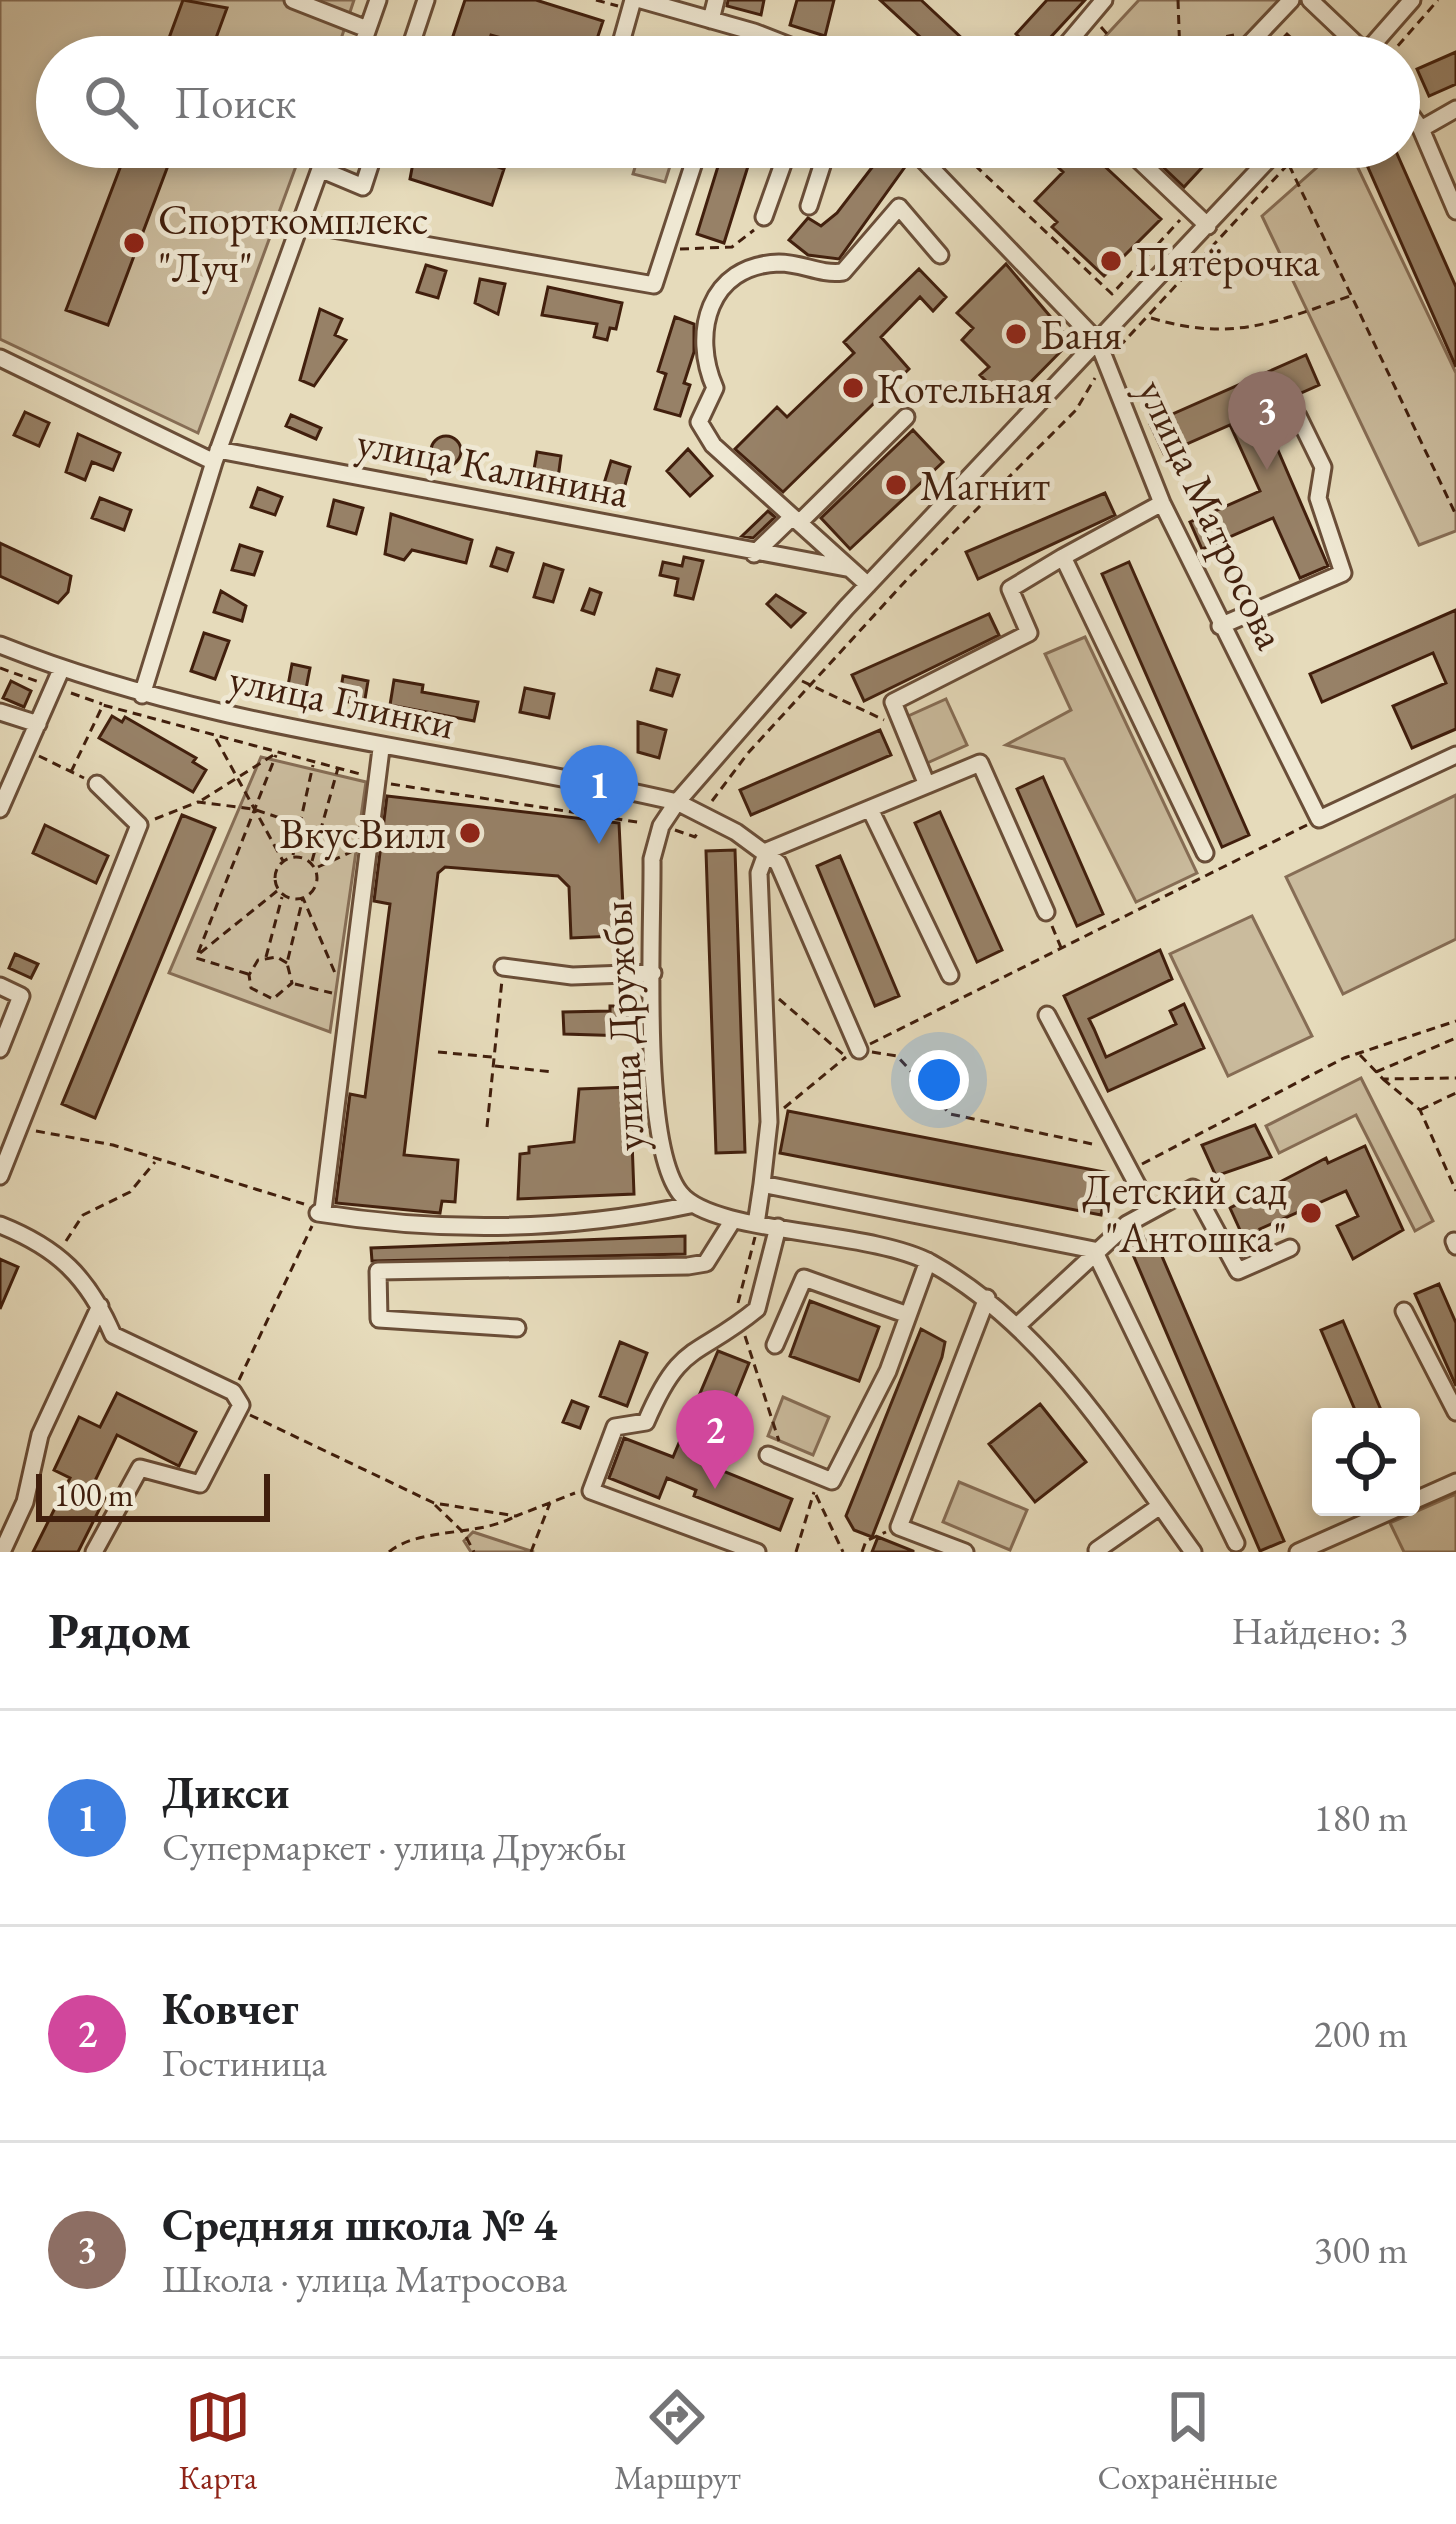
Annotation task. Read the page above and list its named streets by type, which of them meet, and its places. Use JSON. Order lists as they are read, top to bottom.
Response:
{
  "streets": {
    "street": [
      "улица Калинина",
      "улица Матросова",
      "улица Глинки",
      "улица Дружбы"
    ]
  },
  "crossings": [
    ["улица Матросова", "улица Дружбы"],
    ["улица Глинки", "улица Дружбы"]
  ],
  "places": [
    "Спорткомплекс \"Луч\"",
    "Пятёрочка",
    "Баня",
    "Котельная",
    "Магнит",
    "ВкусВилл",
    "Детский сад \"Антошка\""
  ],
  "scale_bar": "100 m",
  "page": {
    "search": "Поиск",
    "pins": ["3", "1", "2"],
    "scale": "100 m",
    "heading": ["Рядом", "Найдено: 3"],
    "list": [
      {
        "mark": "1",
        "name": "Дикси",
        "note": "Супермаркет · улица Дружбы",
        "value": "180 m"
      },
      {
        "mark": "2",
        "name": "Ковчег",
        "note": "Гостиница",
        "value": "200 m"
      },
      {
        "mark": "3",
        "name": "Средняя школа № 4",
        "note": "Школа · улица Матросова",
        "value": "300 m"
      }
    ],
    "nav": ["Карта", "Маршрут", "Сохранённые"]
  }
}
